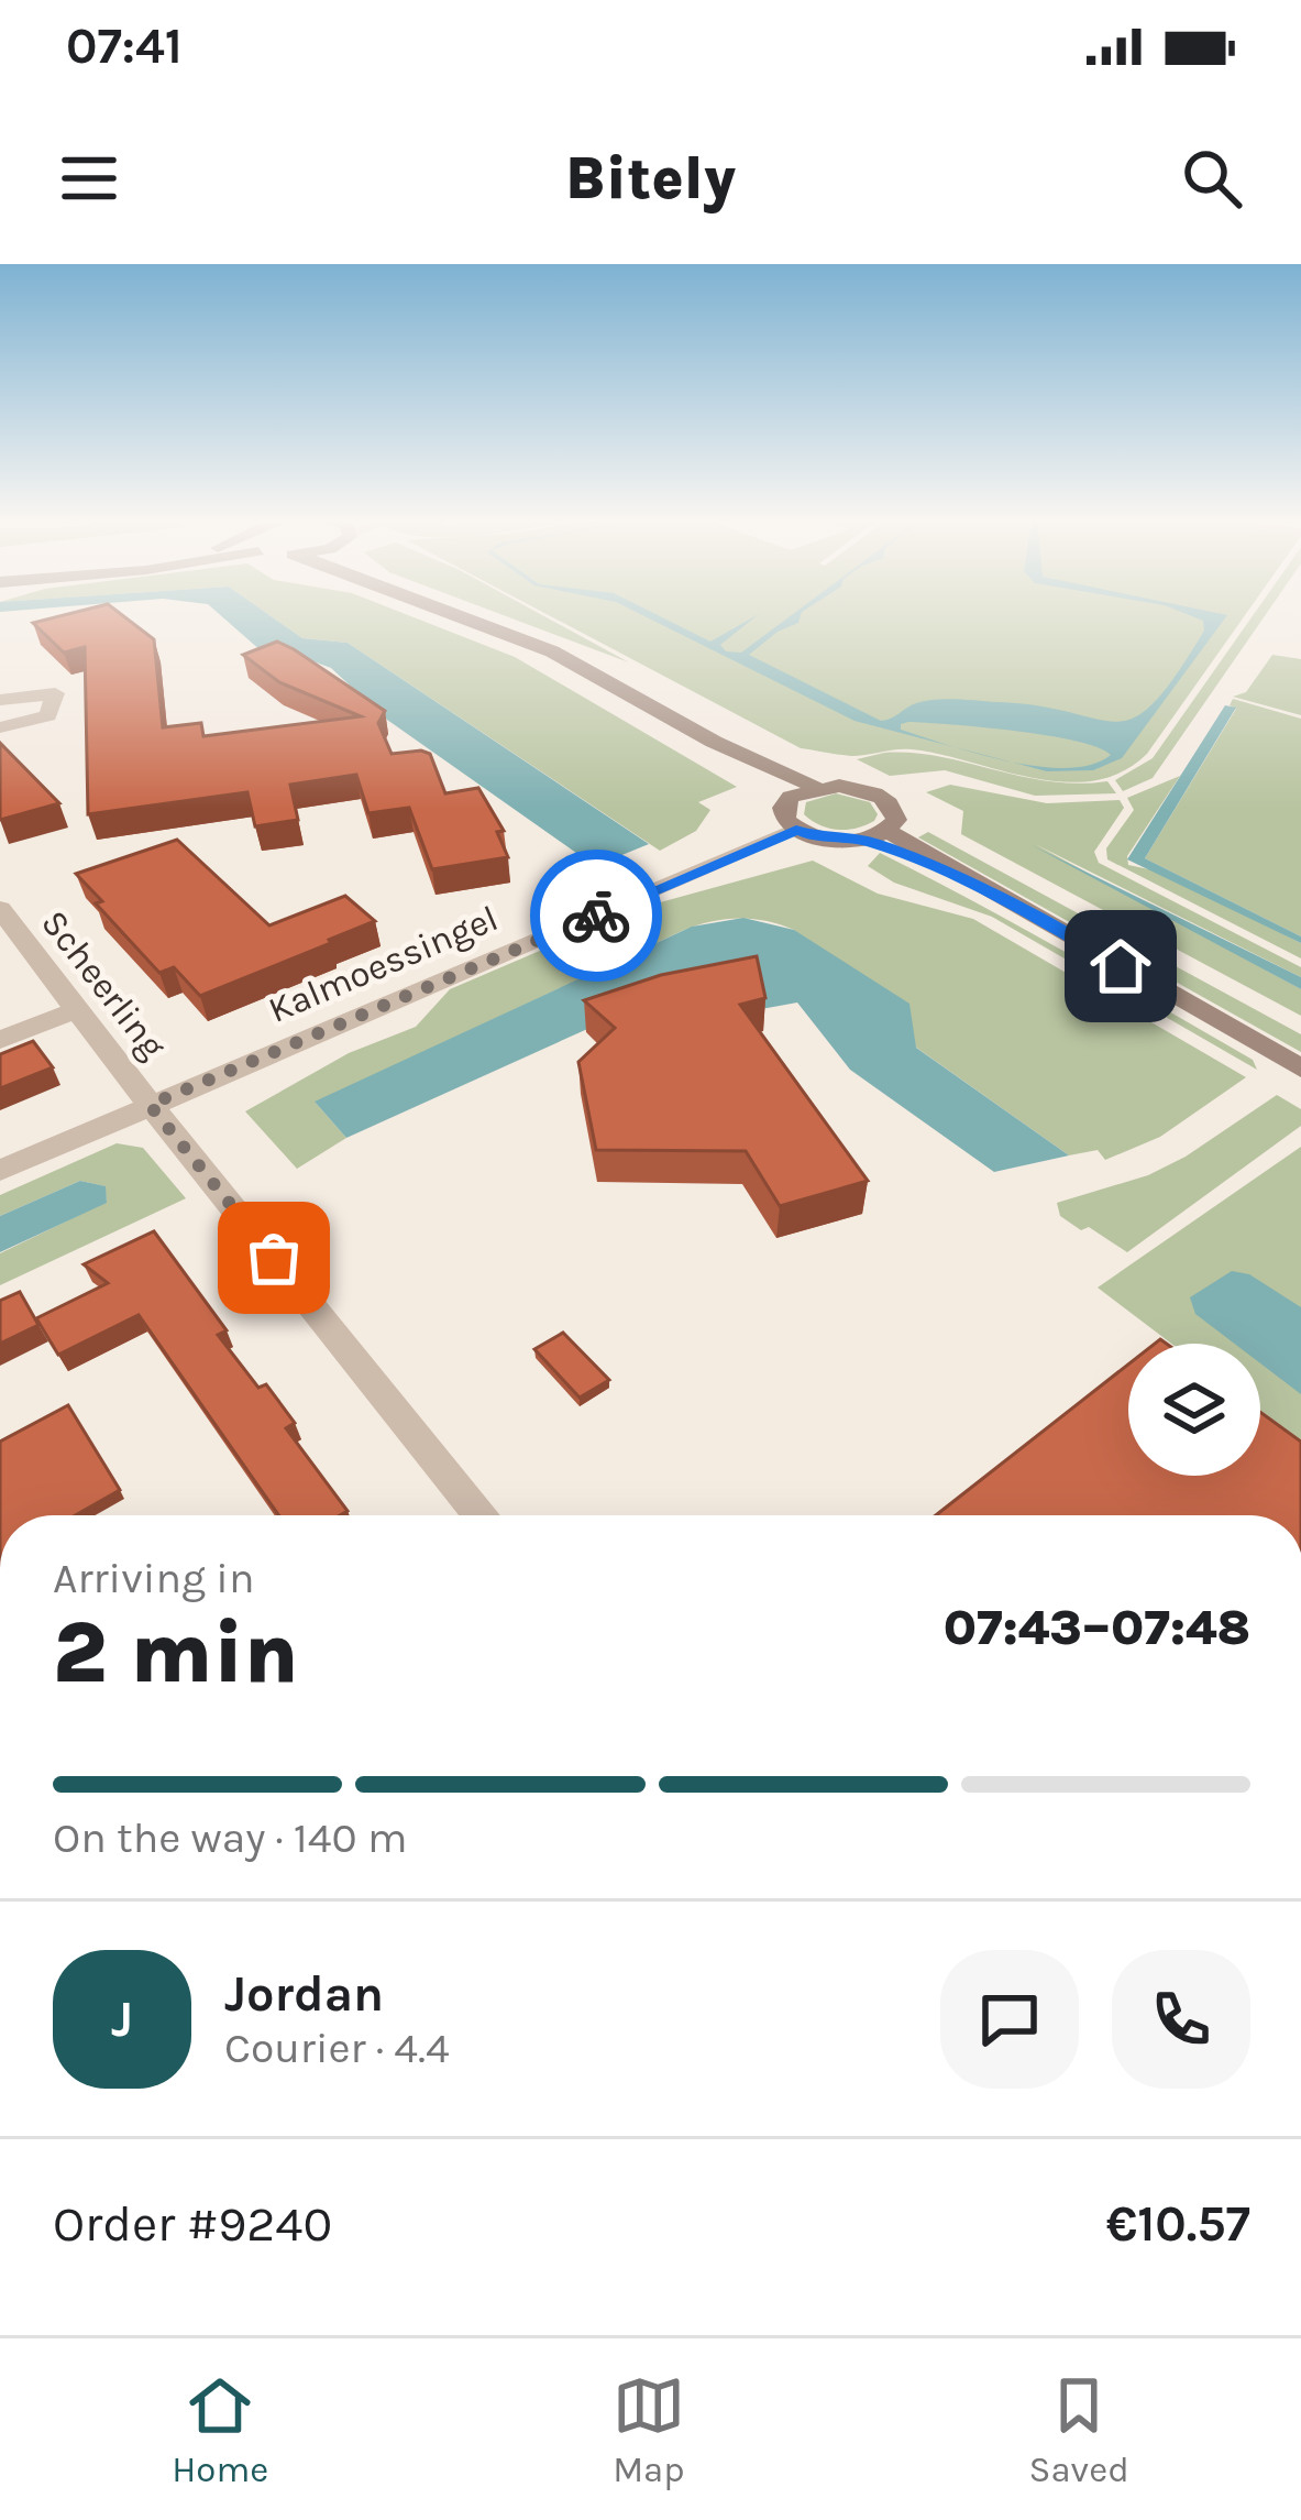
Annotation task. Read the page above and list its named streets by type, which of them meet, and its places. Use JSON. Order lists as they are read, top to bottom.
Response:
{
  "streets": {
    "street": ["Kalmoessingel", "Scheerling"]
  },
  "crossings": [
    ["Kalmoessingel", "Scheerling"]
  ],
  "page": {
    "status": "07:41",
    "header": "Bitely",
    "heading": ["2 min", "Arriving in", "07:43–07:48"],
    "panel": [
      "Jordan",
      "Courier · 4.4",
      "Order #9240",
      "€10.57"
    ],
    "bar": "On the way · 140 m",
    "round": "J",
    "tabs": ["Home", "Map", "Saved"]
  }
}
